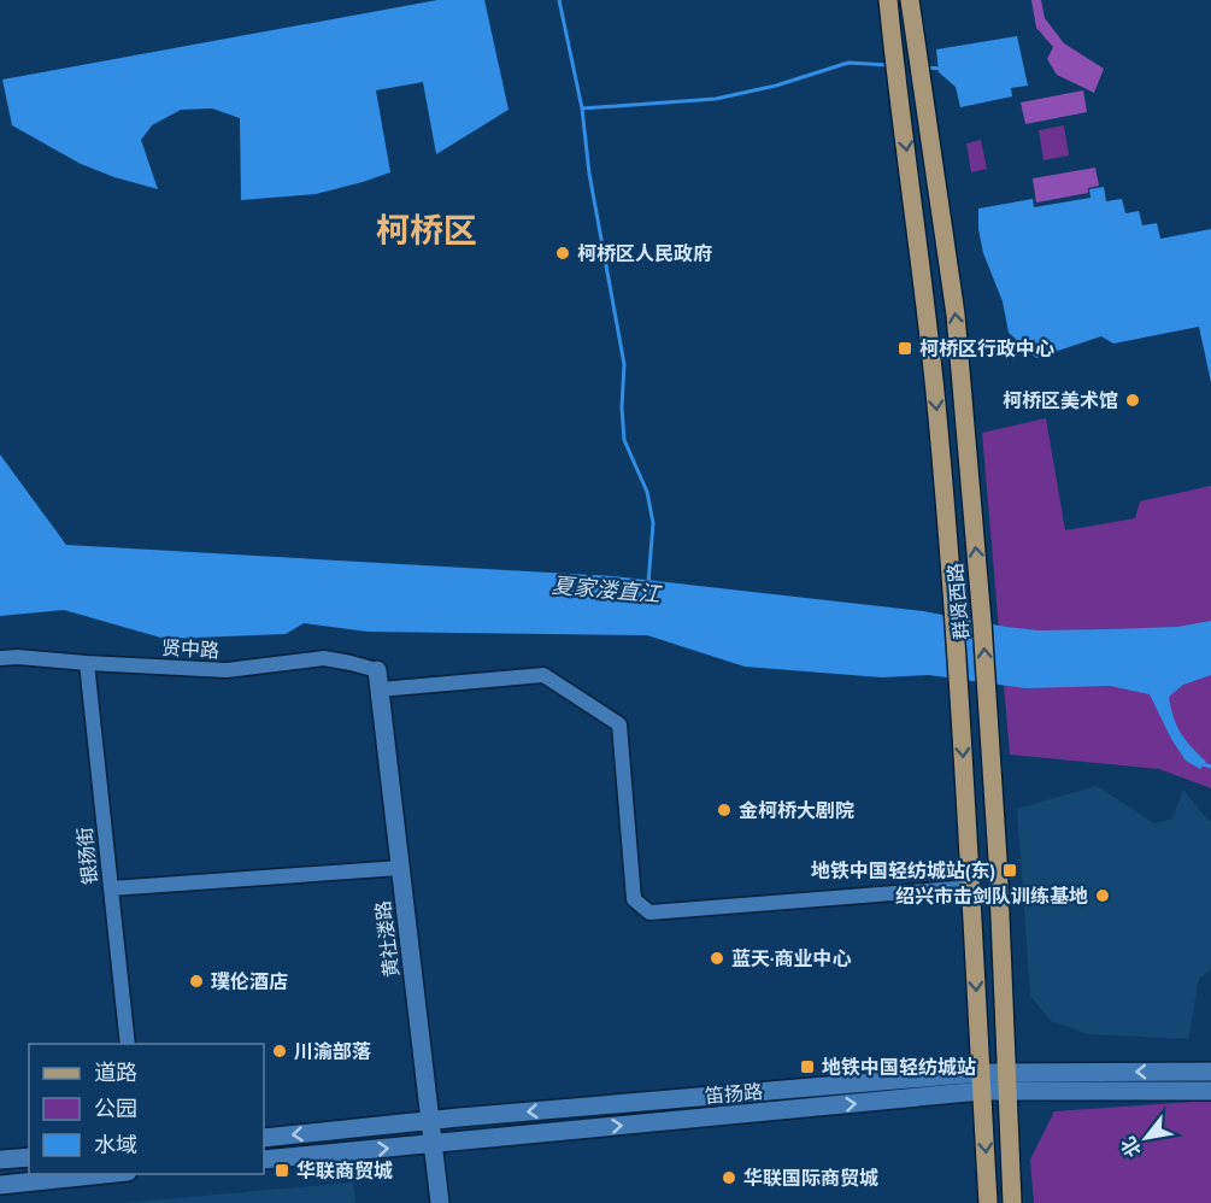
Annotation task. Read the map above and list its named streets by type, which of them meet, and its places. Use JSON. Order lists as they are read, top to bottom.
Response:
{
  "streets": {
    "main road": ["群贤西路"],
    "street": [
      "贤中路",
      "银扬街",
      "黄社溇路",
      "笛扬路"
    ]
  },
  "crossings": [
    ["群贤西路", "笛扬路"],
    ["贤中路", "银扬街"],
    ["贤中路", "黄社溇路"],
    ["黄社溇路", "笛扬路"]
  ],
  "districts": ["柯桥区"],
  "water": ["夏家溇直江"],
  "places": {
    "other": [
      "柯桥区人民政府",
      "柯桥区美术馆",
      "金柯桥大剧院",
      "绍兴市击剑队训练基地",
      "蓝天·商业中心",
      "璞伦酒店",
      "川渝部落",
      "华联国际商贸城"
    ],
    "transit": [
      "柯桥区行政中心",
      "地铁中国轻纺城站(东)",
      "地铁中国轻纺城站",
      "华联商贸城"
    ]
  },
  "legend": ["道路", "公园", "水域"],
  "north": "bottom left"
}
